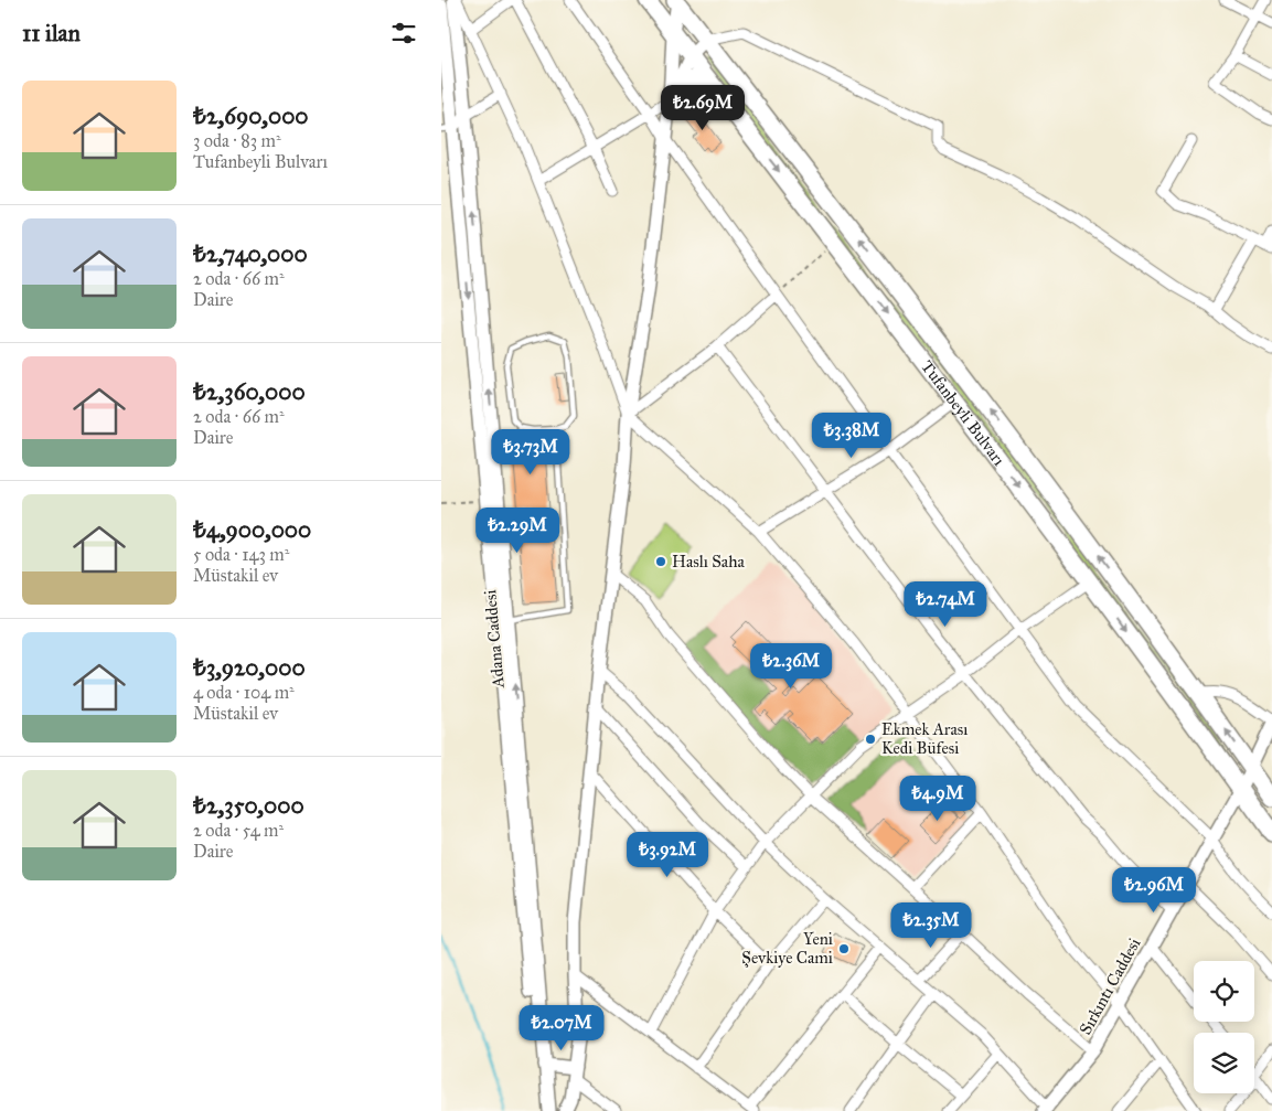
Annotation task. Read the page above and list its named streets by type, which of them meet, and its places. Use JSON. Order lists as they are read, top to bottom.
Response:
{
  "streets": {
    "highway": ["Tufanbeyli Bulvarı"],
    "main road": ["Adana Caddesi", "Sırkıntı Caddesi"]
  },
  "crossings": [
    ["Tufanbeyli Bulvarı", "Sırkıntı Caddesi"]
  ],
  "places": ["Haslı Saha", "Ekmek Arası Kedi Büfesi", "Yeni Şevkiye Cami"],
  "page": {
    "heading": "11 ilan",
    "list": [
      {
        "name": "₺2,690,000",
        "note": "3 oda · 83 m² · Tufanbeyli Bulvarı"
      },
      {
        "name": "₺2,740,000",
        "note": "2 oda · 66 m² · Daire"
      },
      {
        "name": "₺2,360,000",
        "note": "2 oda · 66 m² · Daire"
      },
      {
        "name": "₺4,900,000",
        "note": "5 oda · 143 m² · Müstakil ev"
      },
      {
        "name": "₺3,920,000",
        "note": "4 oda · 104 m² · Müstakil ev"
      },
      {
        "name": "₺2,350,000",
        "note": "2 oda · 54 m² · Daire"
      }
    ],
    "price": [
      "₺2.69M",
      "₺3.38M",
      "₺3.73M",
      "₺2.29M",
      "₺2.74M",
      "₺2.36M",
      "₺4.9M",
      "₺3.92M",
      "₺2.96M",
      "₺2.35M",
      "₺2.07M"
    ]
  }
}
